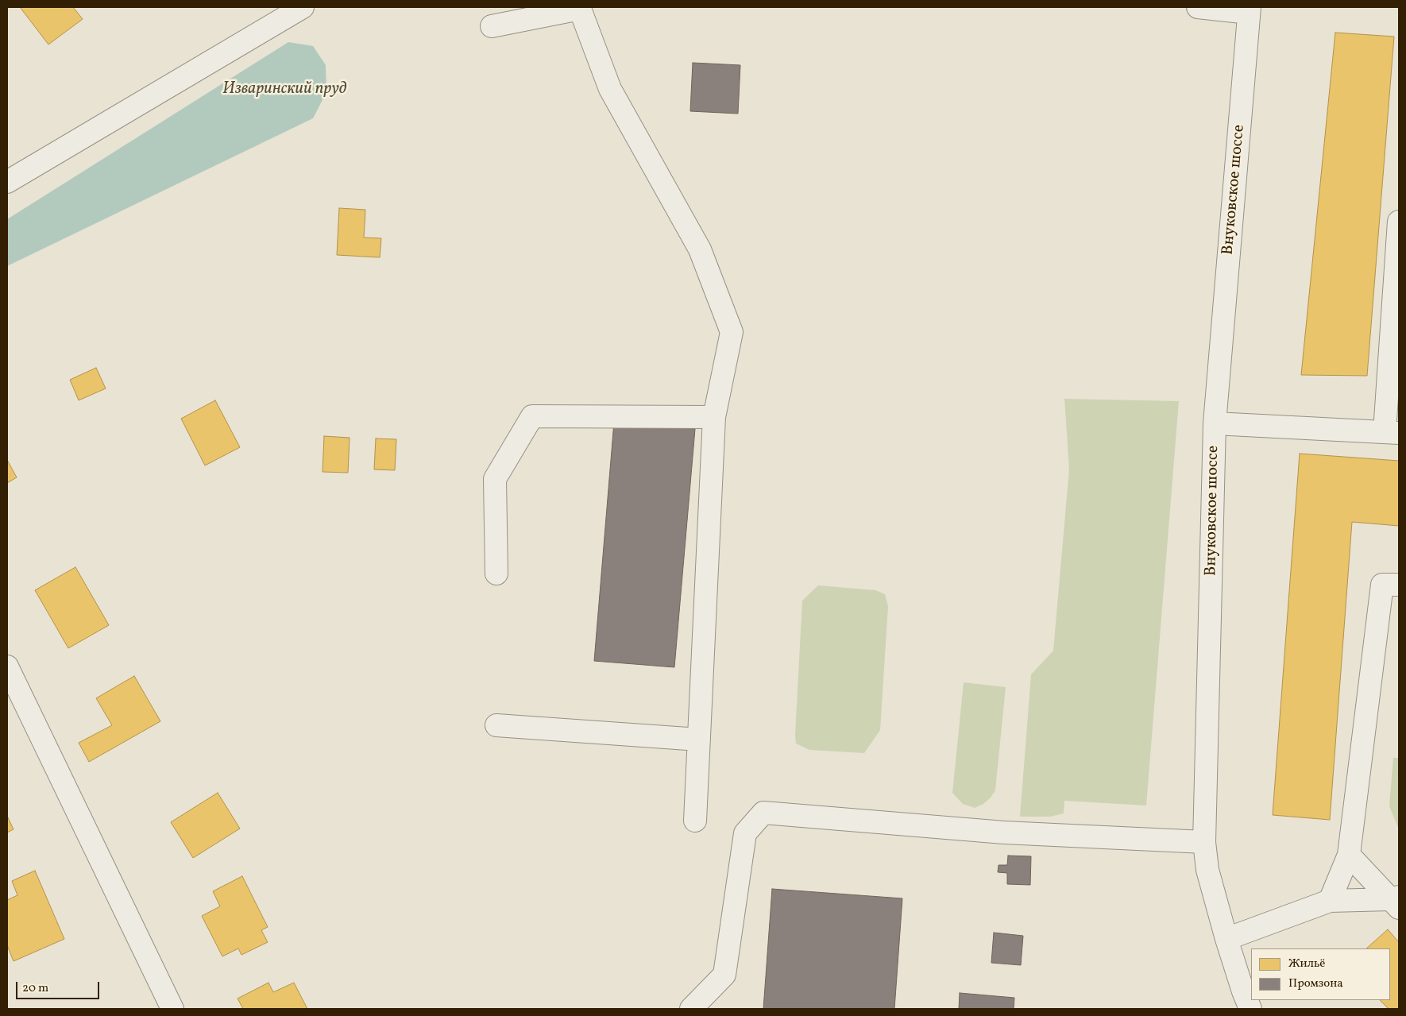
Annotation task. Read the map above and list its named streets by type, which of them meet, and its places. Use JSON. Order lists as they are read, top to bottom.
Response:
{
  "streets": {
    "street": ["Внуковское шоссе"]
  },
  "water": ["Изваринский пруд"],
  "legend": ["Жильё", "Промзона"],
  "scale_bar": "20 m"
}
